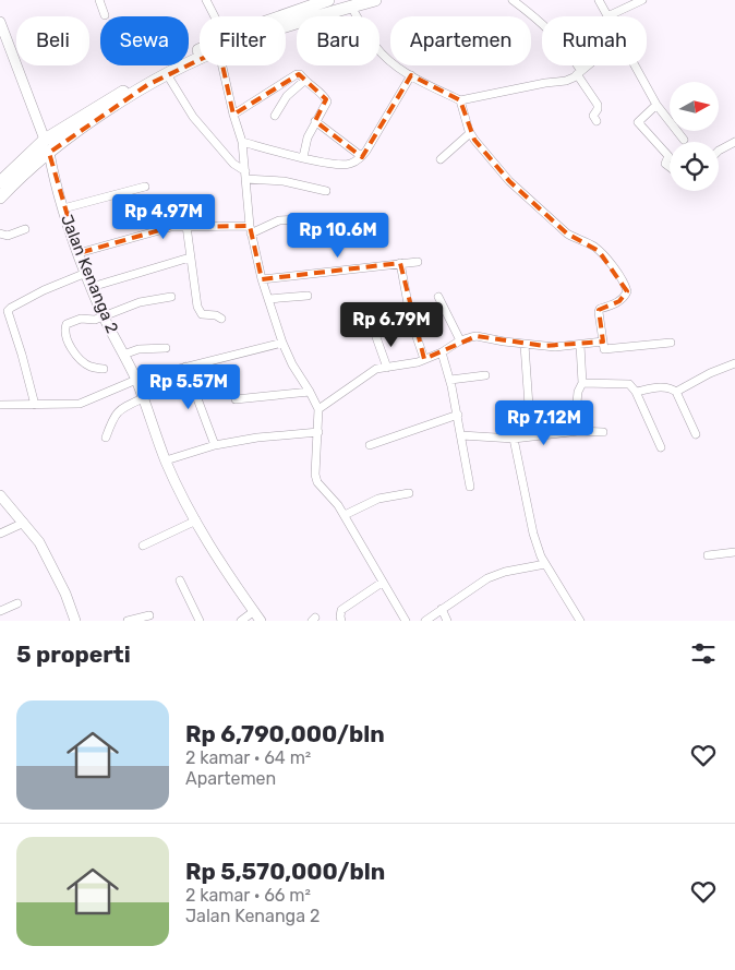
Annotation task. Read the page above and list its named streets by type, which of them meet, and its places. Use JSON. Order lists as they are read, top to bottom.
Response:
{
  "streets": {
    "main road": ["Jalan Kenanga 2"]
  },
  "north": "right",
  "page": {
    "chip": [
      "Beli",
      "Sewa",
      "Filter",
      "Baru",
      "Apartemen",
      "Rumah"
    ],
    "price": [
      "Rp 4.97M",
      "Rp 10.6M",
      "Rp 6.79M",
      "Rp 5.57M",
      "Rp 7.12M"
    ],
    "heading": "5 properti",
    "list": [
      {
        "name": "Rp 6,790,000/bln",
        "note": "2 kamar · 64 m² · Apartemen"
      },
      {
        "name": "Rp 5,570,000/bln",
        "note": "2 kamar · 66 m² · Jalan Kenanga 2"
      }
    ]
  }
}
